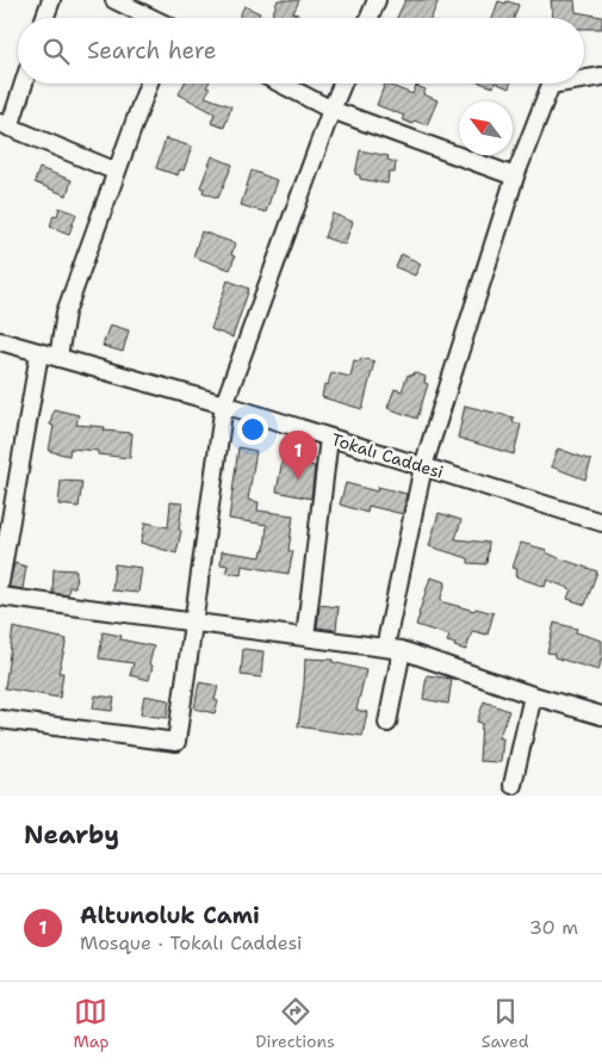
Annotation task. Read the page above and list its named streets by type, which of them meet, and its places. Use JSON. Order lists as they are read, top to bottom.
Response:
{
  "streets": {
    "street": ["Tokalı Caddesi"]
  },
  "north": "top left",
  "page": {
    "search": "Search here",
    "pins": "1",
    "heading": "Nearby",
    "list": [
      {
        "mark": "1",
        "name": "Altunoluk Cami",
        "note": "Mosque · Tokalı Caddesi",
        "value": "30 m"
      }
    ],
    "nav": ["Map", "Directions", "Saved"]
  }
}
